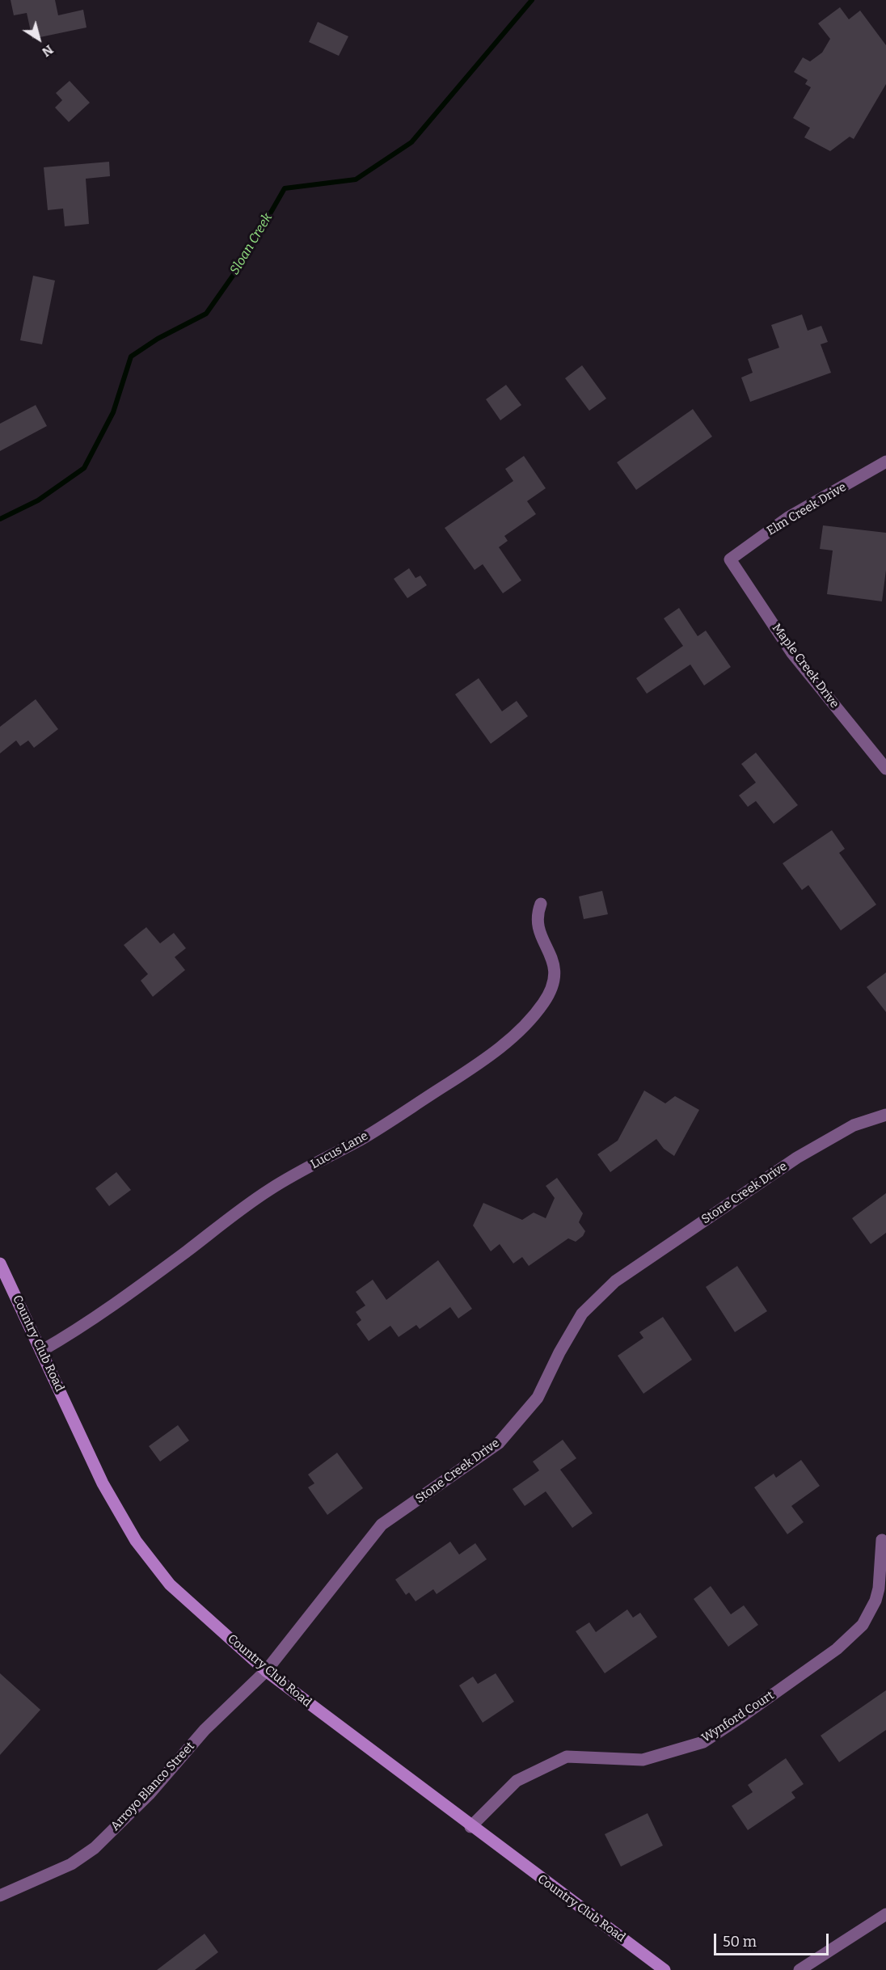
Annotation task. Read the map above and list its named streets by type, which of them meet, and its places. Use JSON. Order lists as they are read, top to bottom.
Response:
{
  "streets": {
    "main road": ["Country Club Road"],
    "street": [
      "Elm Creek Drive",
      "Maple Creek Drive",
      "Lucus Lane",
      "Stone Creek Drive",
      "Wynford Court",
      "Arroyo Blanco Street"
    ]
  },
  "crossings": [
    ["Elm Creek Drive", "Maple Creek Drive"],
    ["Lucus Lane", "Country Club Road"],
    ["Stone Creek Drive", "Country Club Road"],
    ["Stone Creek Drive", "Arroyo Blanco Street"],
    ["Country Club Road", "Wynford Court"],
    ["Country Club Road", "Arroyo Blanco Street"]
  ],
  "water": ["Sloan Creek"],
  "scale_bar": "50 m",
  "north": "bottom right"
}
